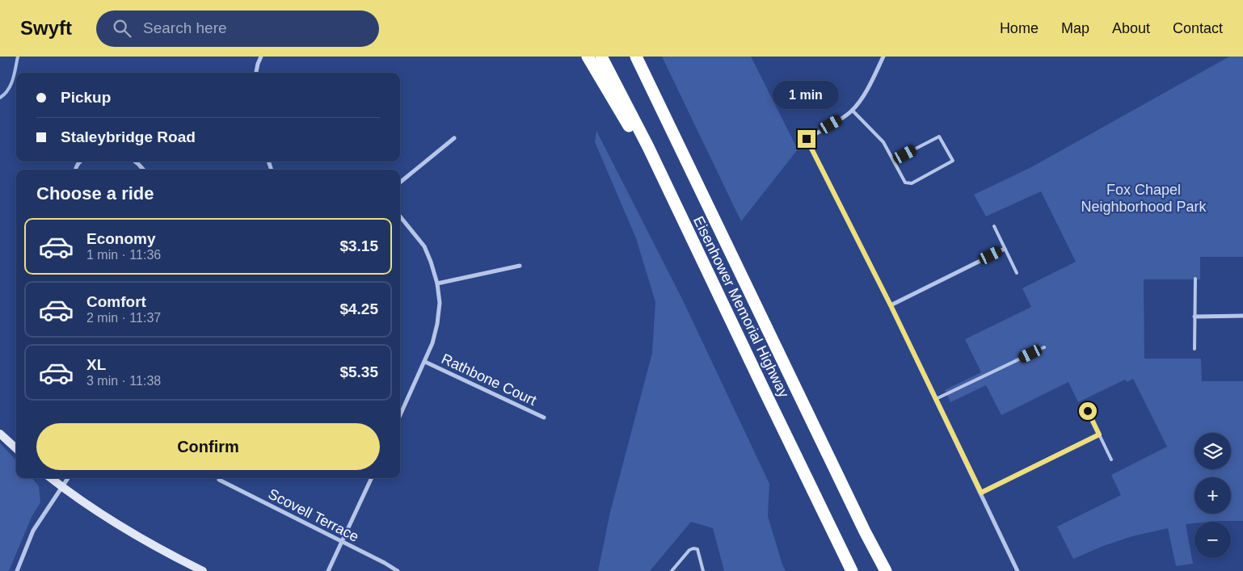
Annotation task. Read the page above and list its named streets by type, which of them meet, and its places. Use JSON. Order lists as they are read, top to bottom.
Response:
{
  "streets": {
    "highway": ["Eisenhower Memorial Highway"],
    "street": ["Rathbone Court", "Scovell Terrace"]
  },
  "parks": ["Fox Chapel Neighborhood Park"],
  "page": {
    "header": "Swyft",
    "search": "Search here",
    "nav": [
      "Home",
      "Map",
      "About",
      "Contact"
    ],
    "banner": ["Pickup", "Staleybridge Road"],
    "bubble": "1 min",
    "heading": "Choose a ride",
    "list": [
      {
        "name": "Economy",
        "note": "1 min · 11:36",
        "value": "$3.15"
      },
      {
        "name": "Comfort",
        "note": "2 min · 11:37",
        "value": "$4.25"
      },
      {
        "name": "XL",
        "note": "3 min · 11:38",
        "value": "$5.35"
      }
    ],
    "buttons": "Confirm",
    "map_buttons": ["+", "−"]
  }
}
